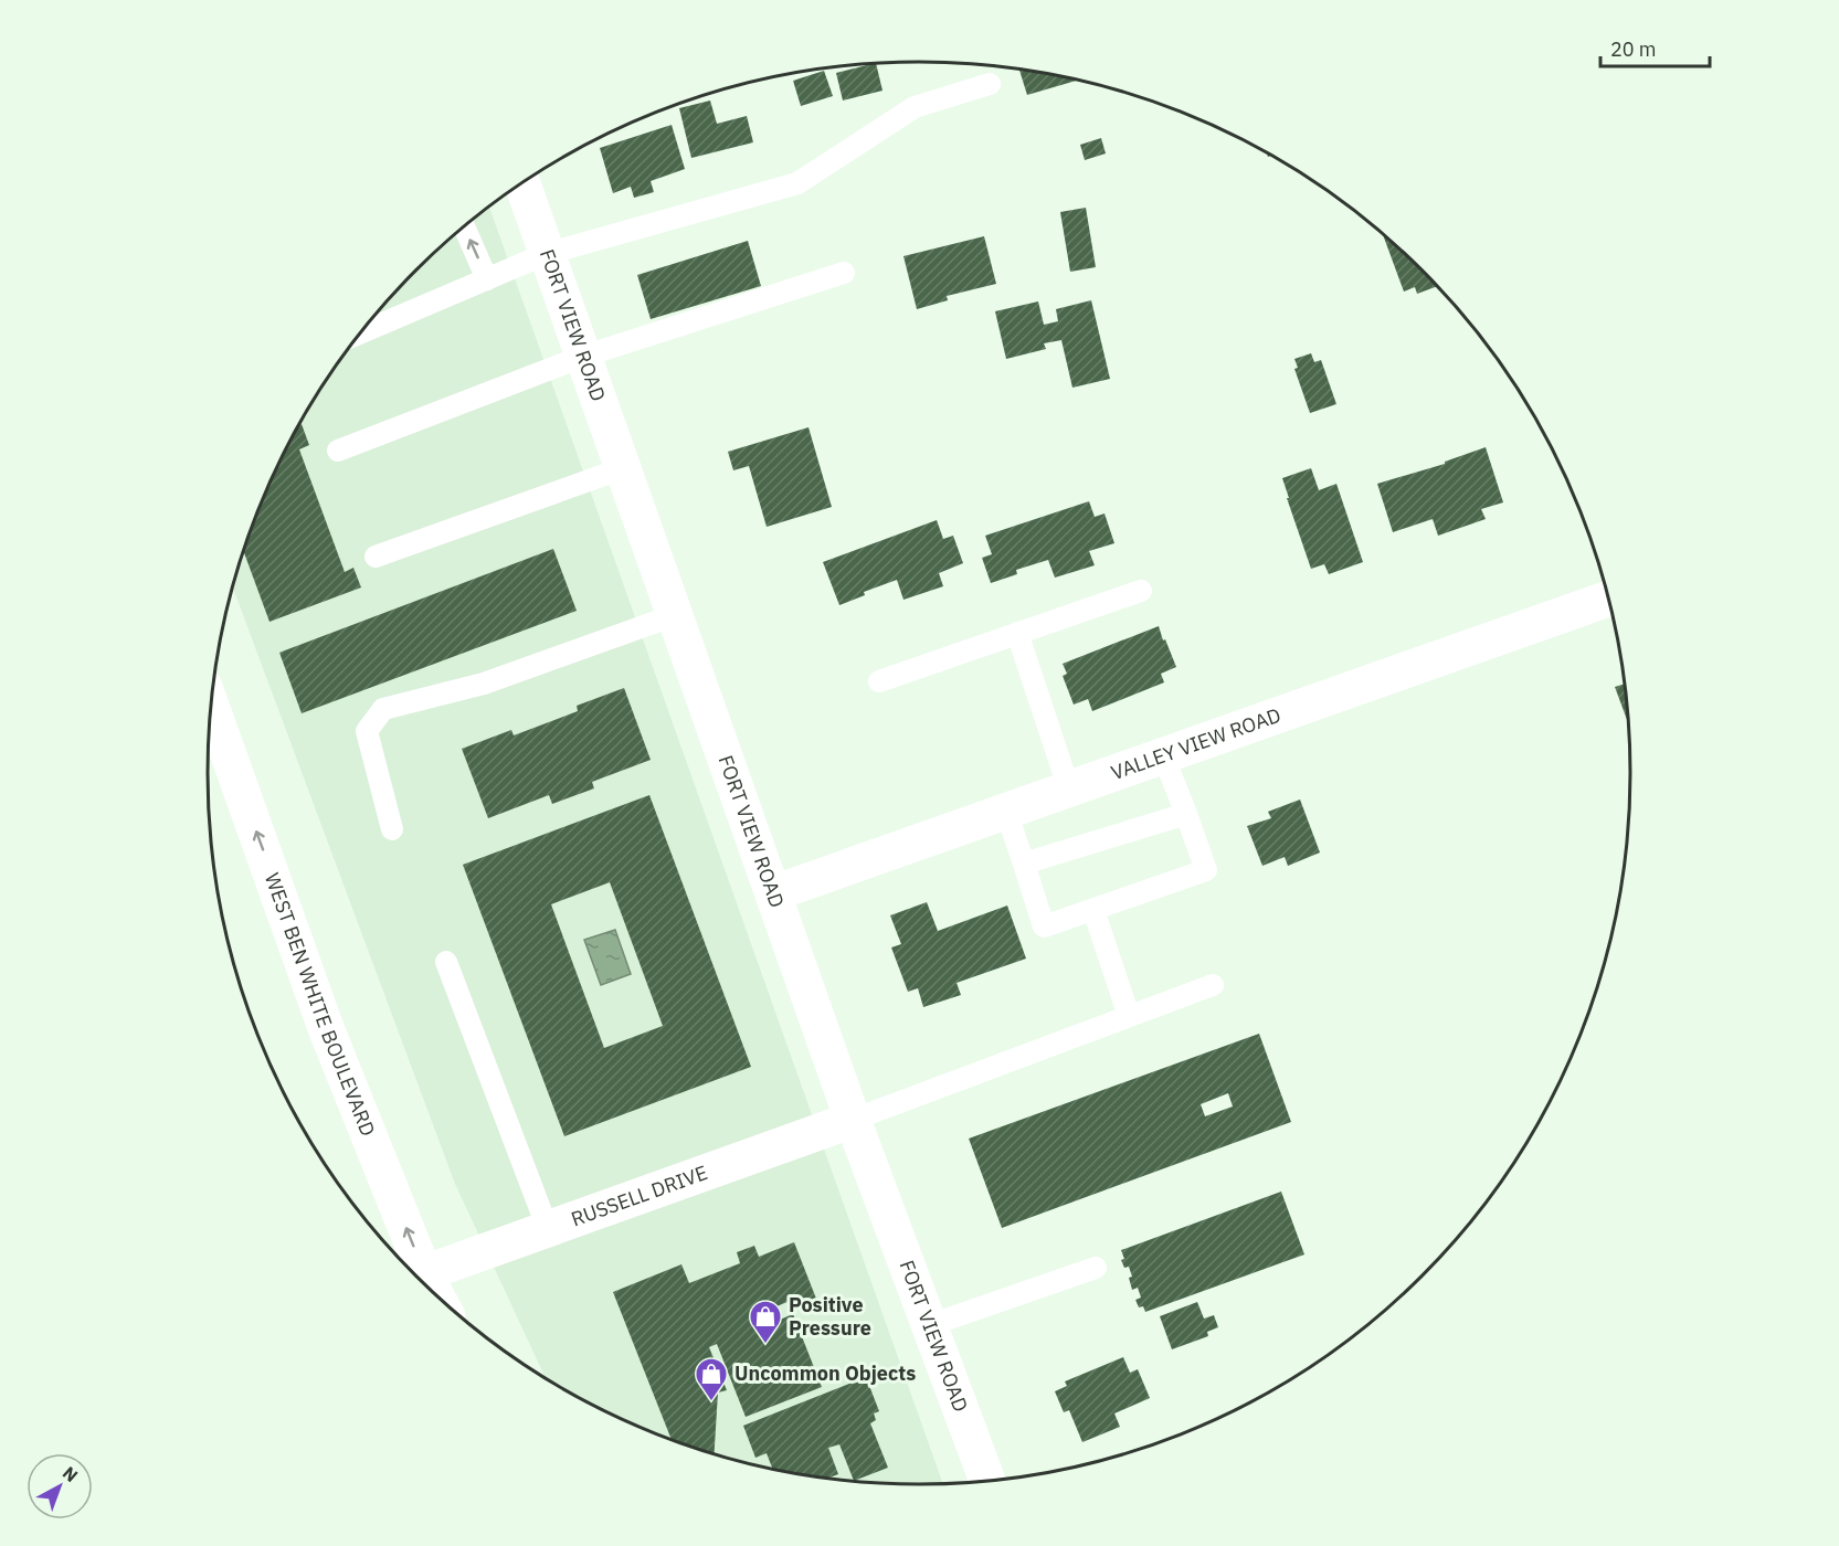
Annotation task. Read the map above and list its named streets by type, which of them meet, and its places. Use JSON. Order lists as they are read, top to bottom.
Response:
{
  "streets": {
    "street": [
      "FORT VIEW ROAD",
      "VALLEY VIEW ROAD",
      "WEST BEN WHITE BOULEVARD",
      "RUSSELL DRIVE"
    ]
  },
  "crossings": [
    ["FORT VIEW ROAD", "VALLEY VIEW ROAD"],
    ["FORT VIEW ROAD", "RUSSELL DRIVE"],
    ["WEST BEN WHITE BOULEVARD", "RUSSELL DRIVE"]
  ],
  "one_way": ["WEST BEN WHITE BOULEVARD"],
  "places": {
    "shop": ["Positive Pressure", "Uncommon Objects"]
  },
  "scale_bar": "20 m",
  "north": "top right"
}
